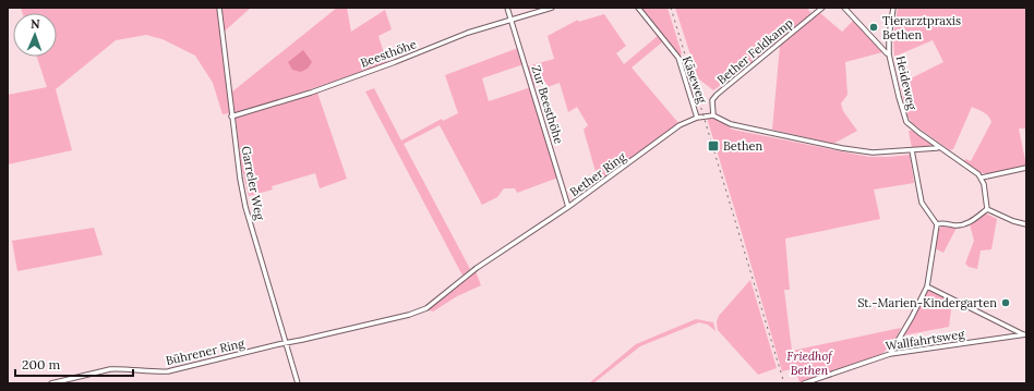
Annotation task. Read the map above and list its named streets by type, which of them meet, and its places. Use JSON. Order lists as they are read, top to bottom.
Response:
{
  "streets": {
    "street": [
      "Bether Feldkamp",
      "Beesthöhe",
      "Käseweg",
      "Heideweg",
      "Zur Beesthöhe",
      "Bether Ring",
      "Garreler Weg",
      "Wallfahrtsweg",
      "Bührener Ring"
    ]
  },
  "crossings": [
    ["Bether Feldkamp", "Bether Ring"],
    ["Beesthöhe", "Zur Beesthöhe"],
    ["Beesthöhe", "Garreler Weg"],
    ["Käseweg", "Bether Ring"],
    ["Zur Beesthöhe", "Bether Ring"],
    ["Bether Ring", "Garreler Weg"],
    ["Bether Ring", "Bührener Ring"],
    ["Garreler Weg", "Bührener Ring"]
  ],
  "parks": ["Friedhof Bethen"],
  "places": {
    "other": ["Tierarztpraxis Bethen", "St.-Marien-Kindergarten"],
    "transit": ["Bethen"]
  },
  "scale_bar": "200 m",
  "north": "top"
}
